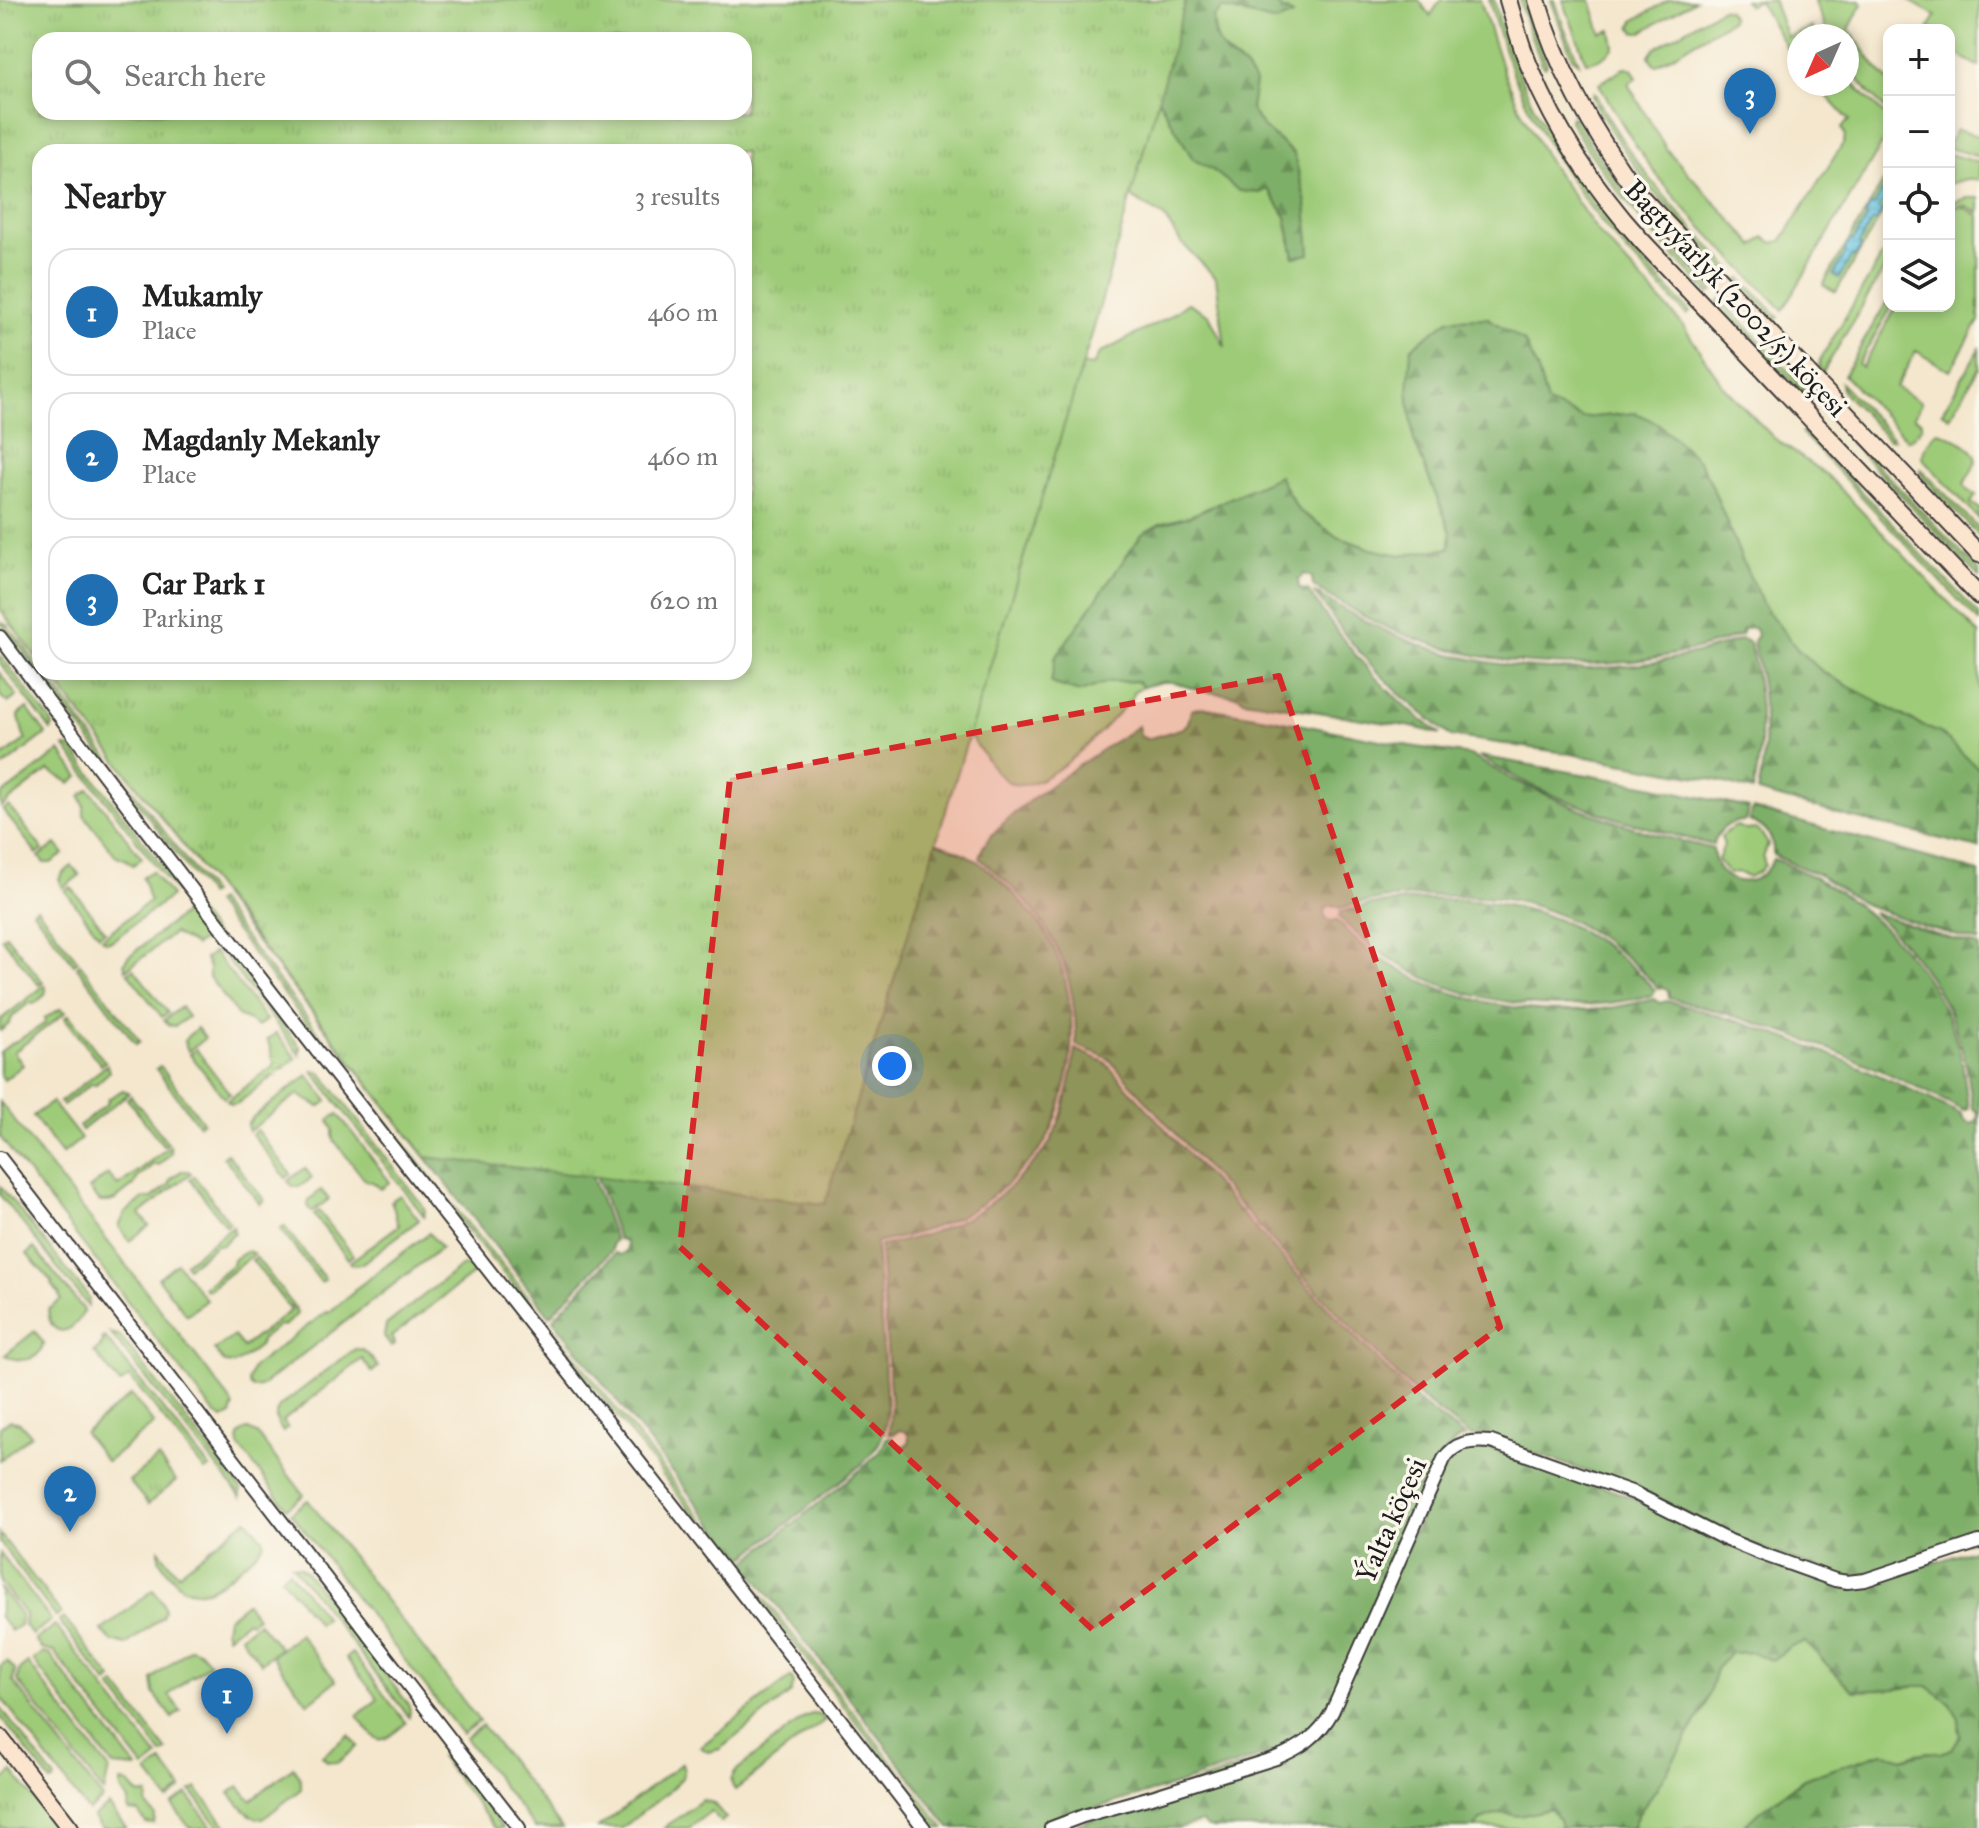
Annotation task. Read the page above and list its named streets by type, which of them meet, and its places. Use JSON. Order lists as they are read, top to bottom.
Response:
{
  "streets": {
    "street": ["Bagtyýarlyk (2002/5) köçesi", "Ýalta köçesi"]
  },
  "north": "bottom left",
  "page": {
    "map_buttons": ["+", "−"],
    "search": "Search here",
    "pins": ["3", "2", "1"],
    "heading": ["Nearby", "3 results"],
    "list": [
      {
        "mark": "1",
        "name": "Mukamly",
        "note": "Place",
        "value": "460 m"
      },
      {
        "mark": "2",
        "name": "Magdanly Mekanly",
        "note": "Place",
        "value": "460 m"
      },
      {
        "mark": "3",
        "name": "Car Park 1",
        "note": "Parking",
        "value": "620 m"
      }
    ]
  }
}
